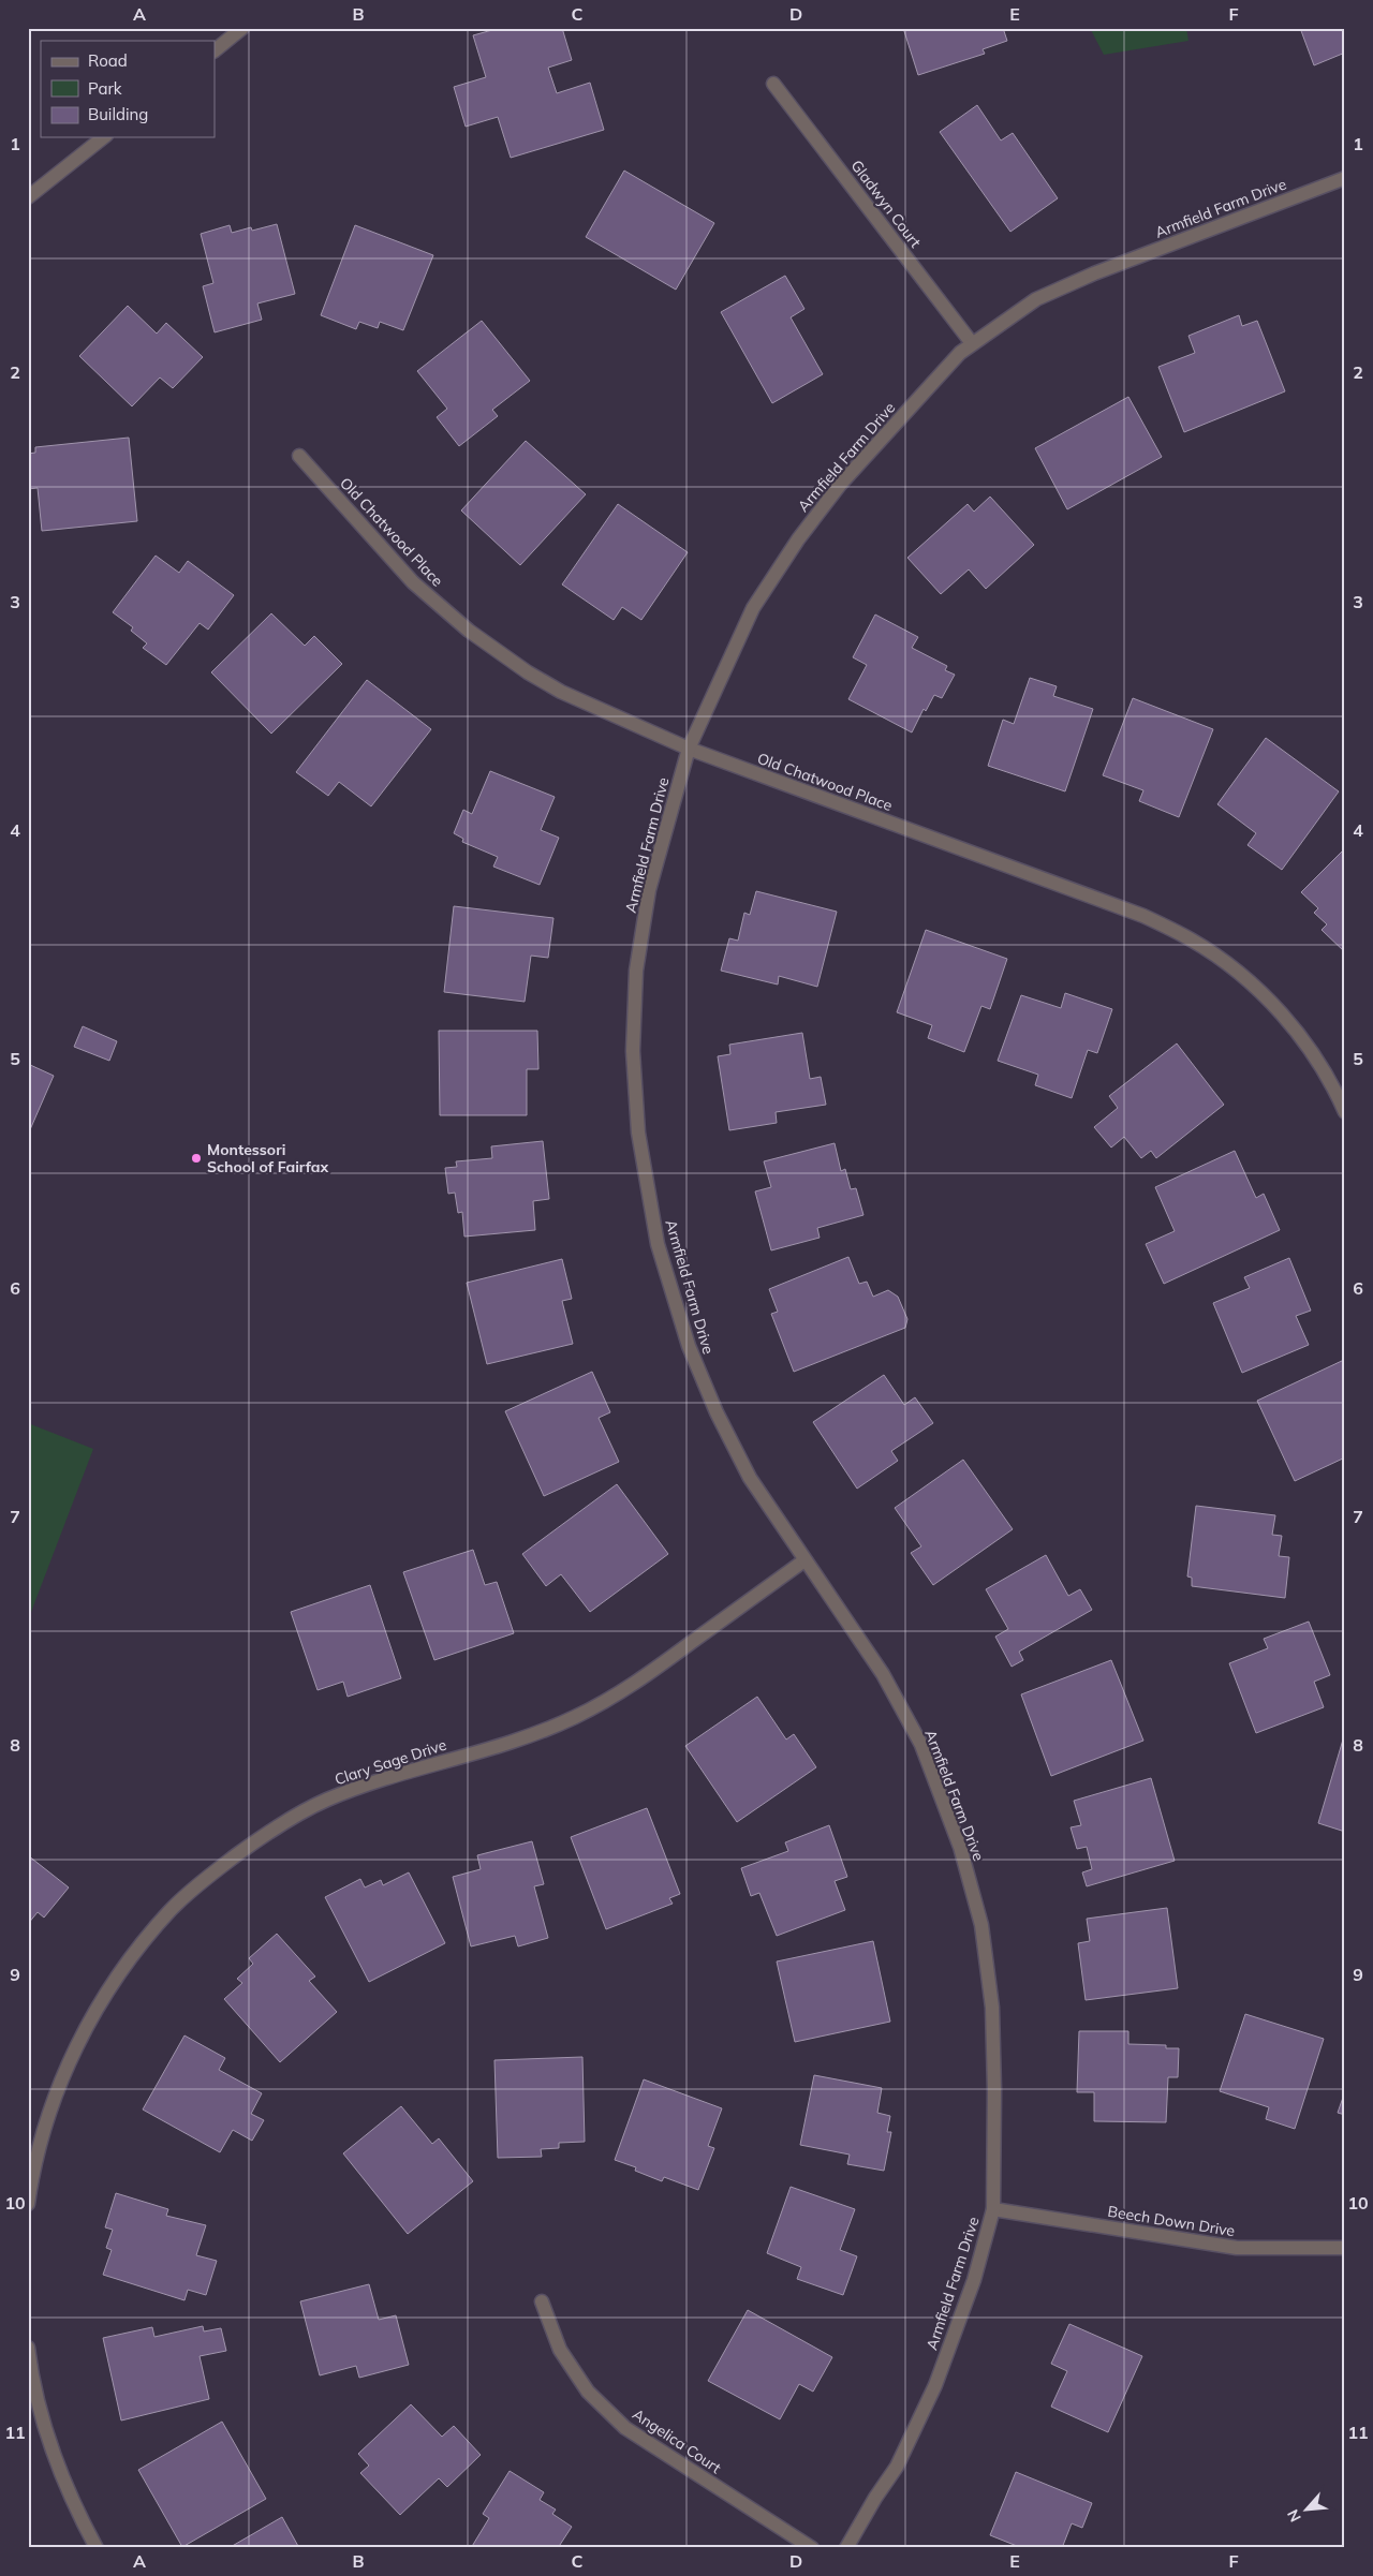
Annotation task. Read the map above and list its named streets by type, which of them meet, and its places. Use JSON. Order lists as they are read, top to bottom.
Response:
{
  "streets": {
    "street": [
      "Gladwyn Court",
      "Armfield Farm Drive",
      "Old Chatwood Place",
      "Clary Sage Drive",
      "Beech Down Drive",
      "Angelica Court"
    ]
  },
  "crossings": [
    ["Gladwyn Court", "Armfield Farm Drive"],
    ["Armfield Farm Drive", "Old Chatwood Place"],
    ["Armfield Farm Drive", "Clary Sage Drive"],
    ["Armfield Farm Drive", "Beech Down Drive"]
  ],
  "places": ["Montessori School of Fairfax"],
  "legend": ["Road", "Park", "Building"],
  "north": "bottom left",
  "grid": {
    "columns": [
      "A",
      "B",
      "C",
      "D",
      "E",
      "F"
    ],
    "rows": [
      "1",
      "2",
      "3",
      "4",
      "5",
      "6",
      "7",
      "8",
      "9",
      "10",
      "11"
    ]
  }
}
